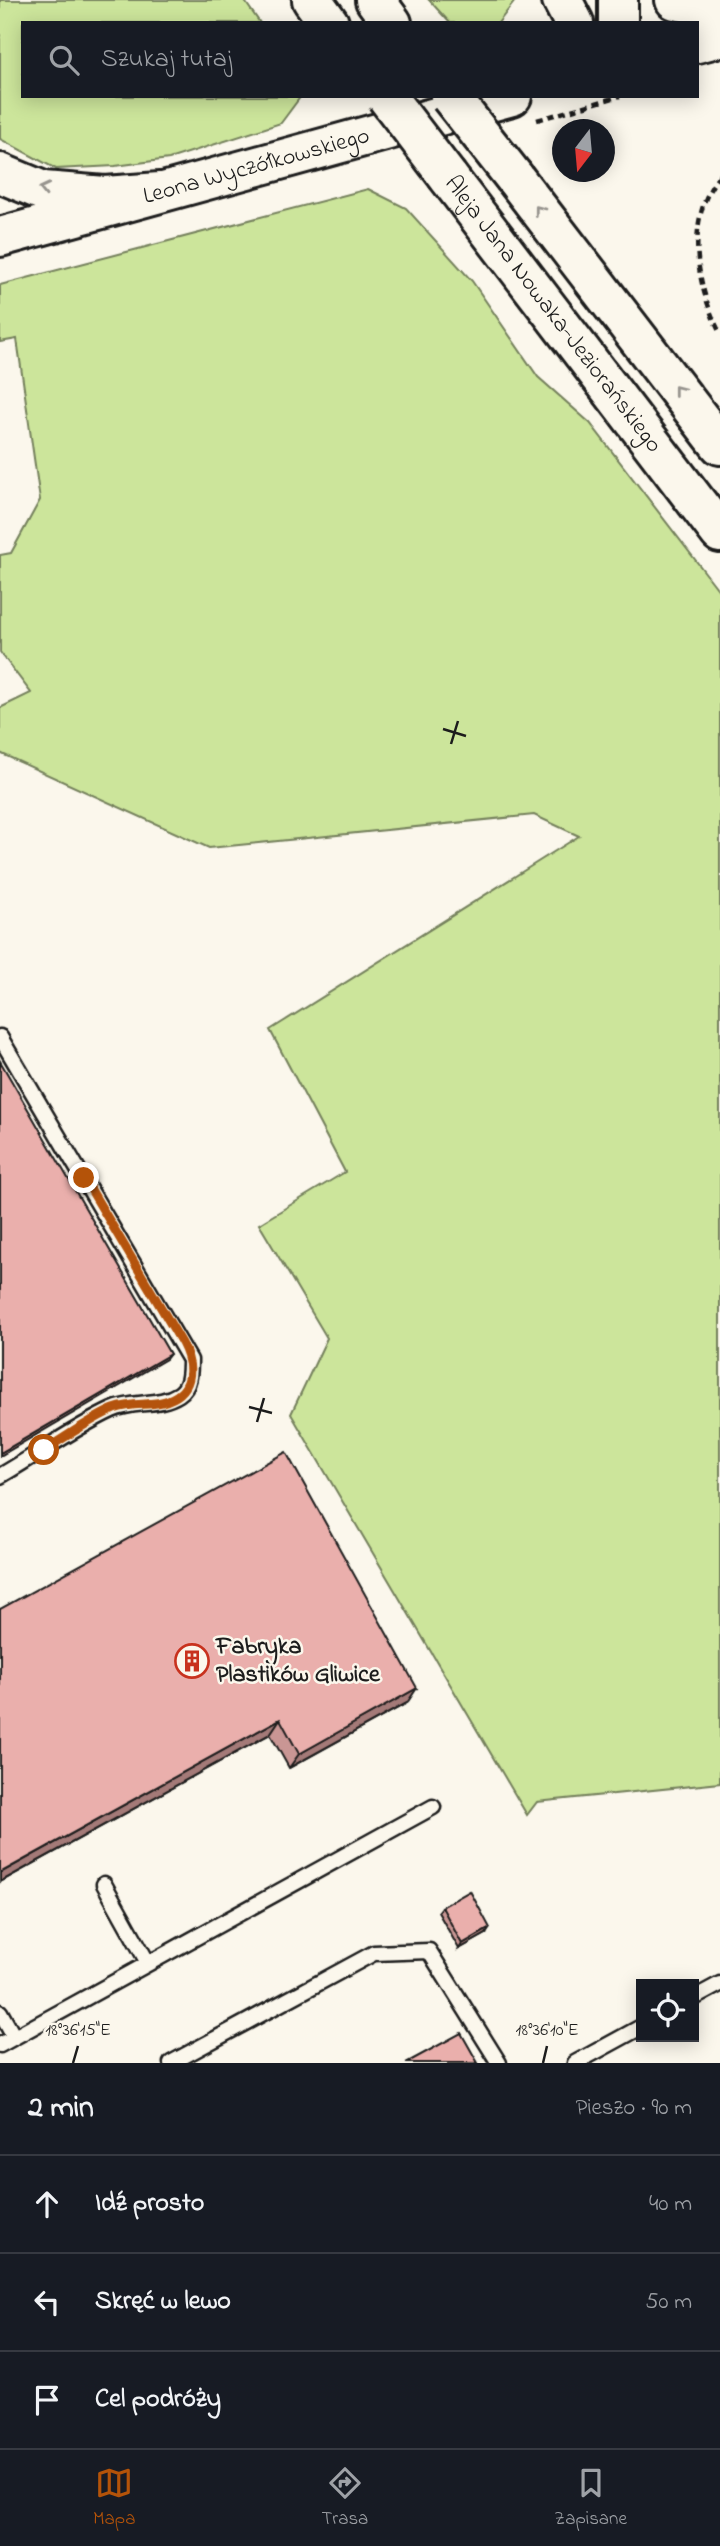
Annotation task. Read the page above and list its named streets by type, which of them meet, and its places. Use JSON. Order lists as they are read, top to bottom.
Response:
{
  "streets": {
    "main road": ["Leona Wyczółkowskiego", "Aleja Jana Nowaka-Jeziorańskiego"]
  },
  "places": {
    "building": ["Fabryka Plastików Gliwice"]
  },
  "north": "bottom",
  "page": {
    "search": "Szukaj tutaj",
    "heading": ["2 min", "Pieszo · 90 m"],
    "list": [
      ["Idź prosto", "40 m"],
      ["Skręć w lewo", "50 m"],
      "Cel podróży"
    ],
    "nav": ["Mapa", "Trasa", "Zapisane"]
  },
  "coordinates": ["18°36'15\"E", "18°36'10\"E"]
}
